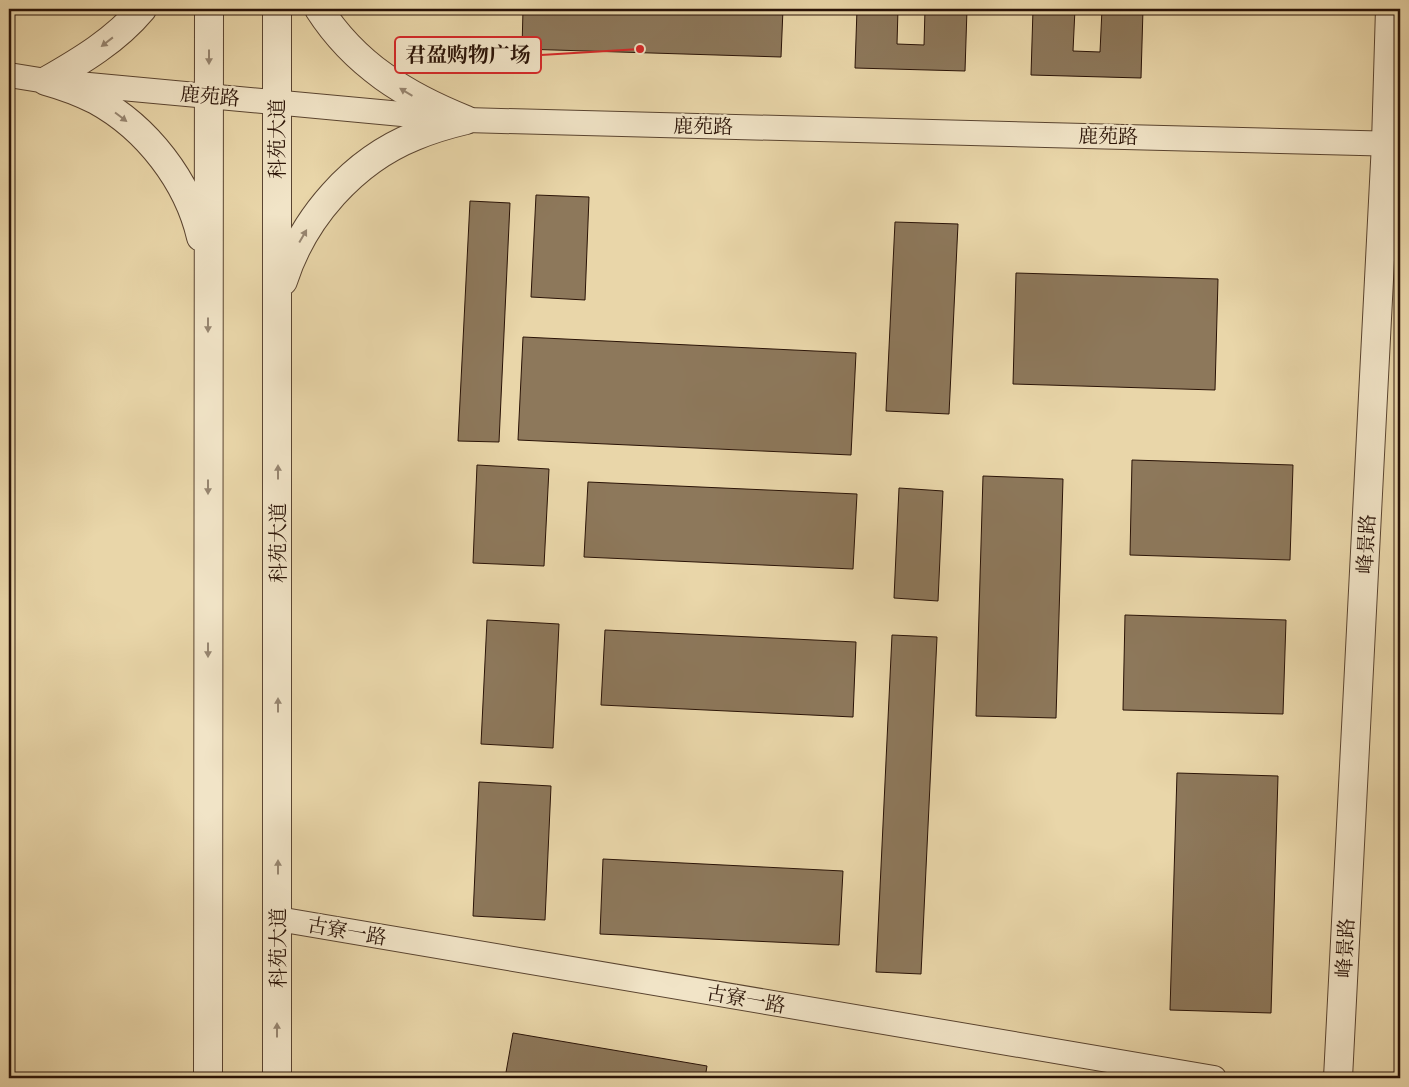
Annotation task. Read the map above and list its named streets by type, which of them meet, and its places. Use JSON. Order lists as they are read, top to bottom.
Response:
{
  "streets": {
    "street": [
      "鹿苑路",
      "科苑大道",
      "峰景路",
      "古寮一路"
    ]
  },
  "crossings": [
    ["鹿苑路", "科苑大道"],
    ["鹿苑路", "峰景路"],
    ["科苑大道", "古寮一路"]
  ],
  "places": ["君盈购物广场"]
}
